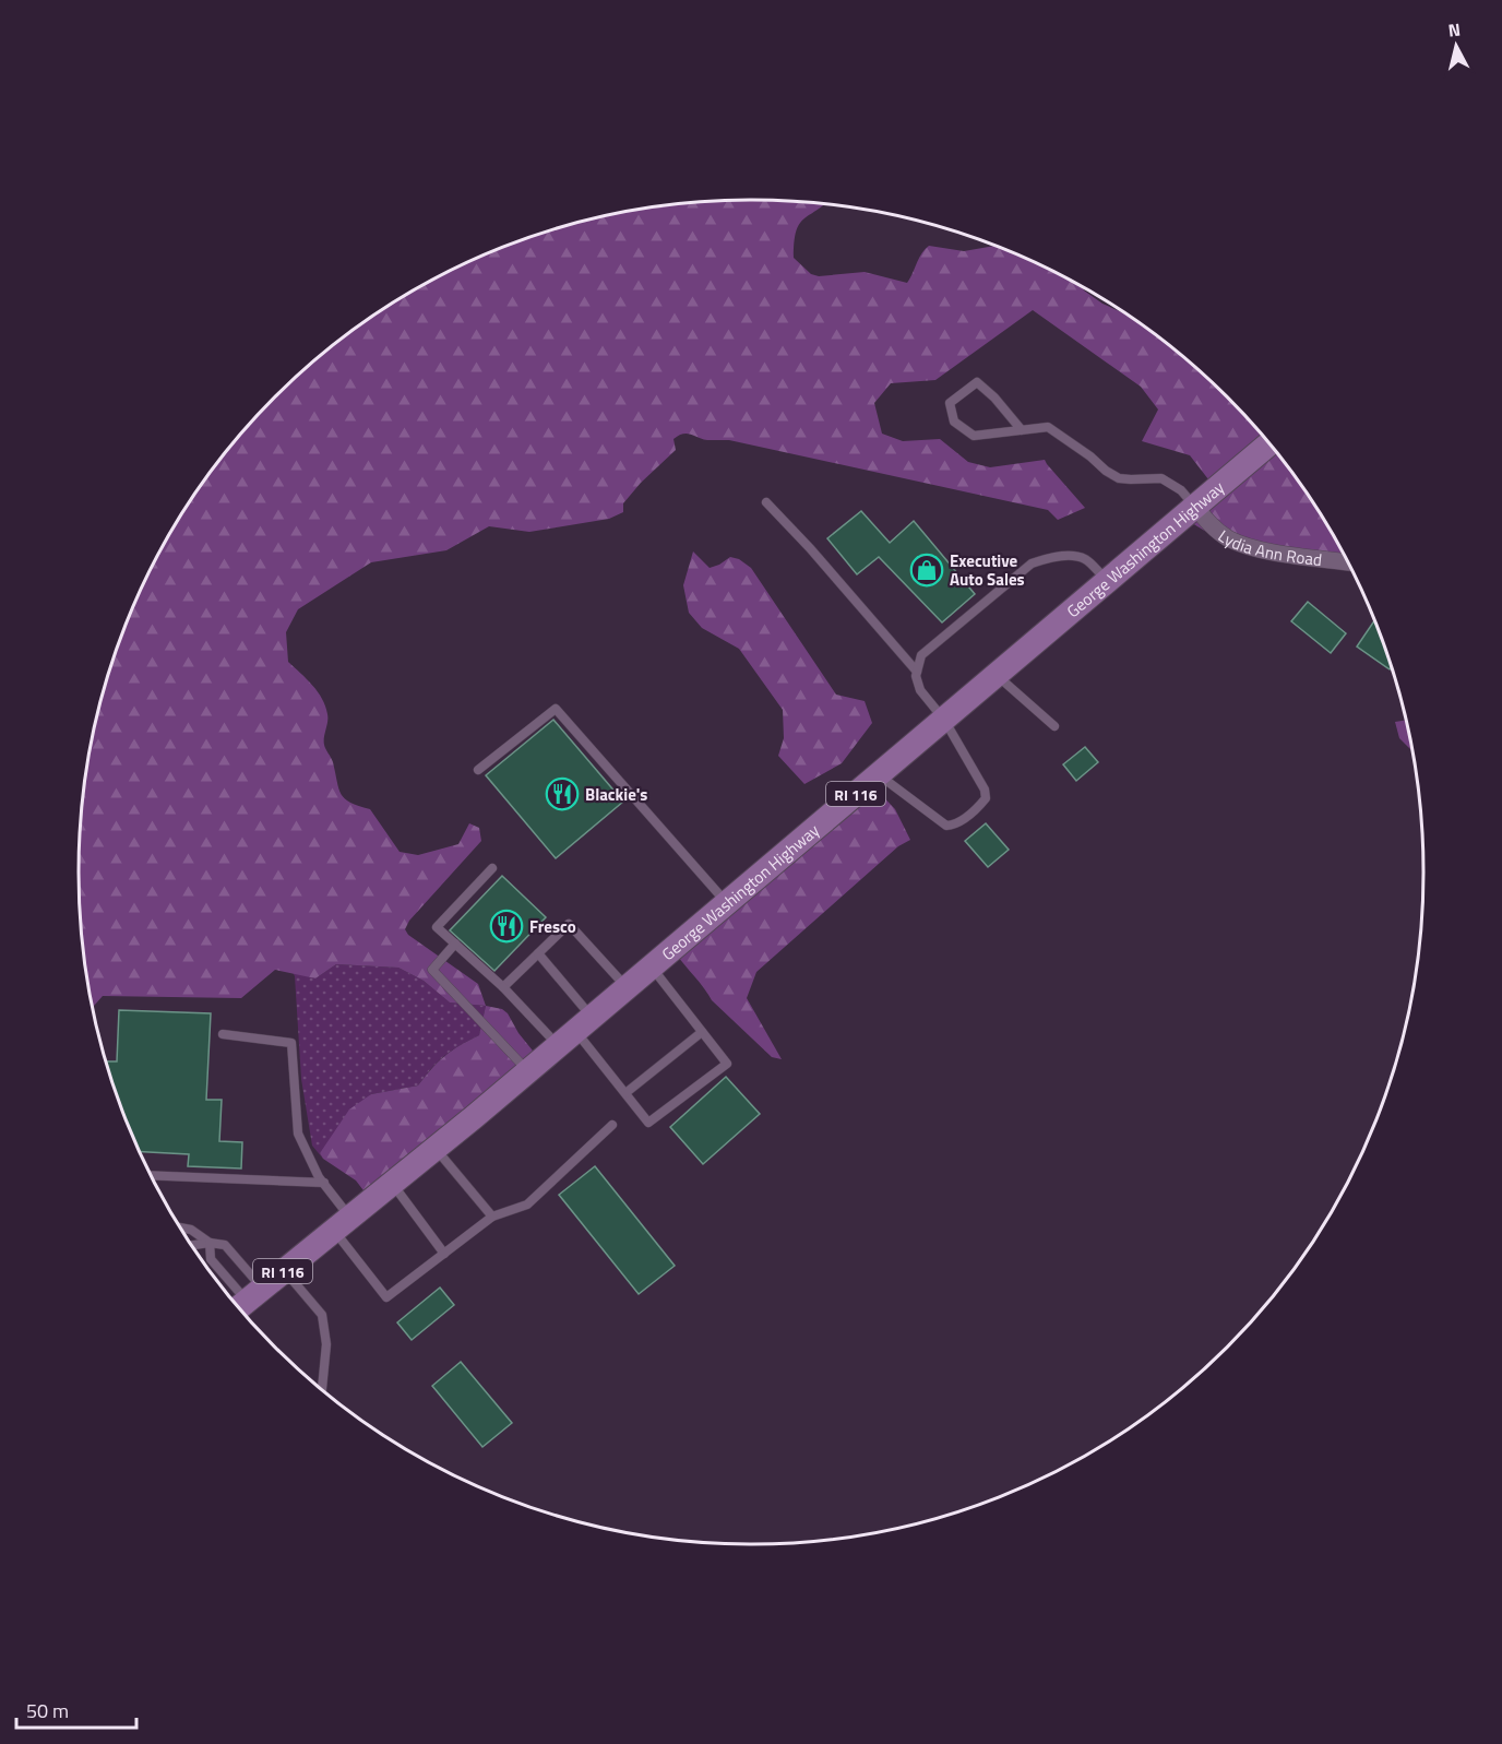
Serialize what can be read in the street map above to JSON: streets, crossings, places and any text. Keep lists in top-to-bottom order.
{
  "streets": {
    "main road": ["George Washington Highway", "RI 116"],
    "street": ["Lydia Ann Road"]
  },
  "crossings": [
    ["Lydia Ann Road", "George Washington Highway"]
  ],
  "places": {
    "shop": ["Executive Auto Sales"],
    "restaurant": ["Blackie's", "Fresco"]
  },
  "scale_bar": "50 m",
  "north": "top"
}
